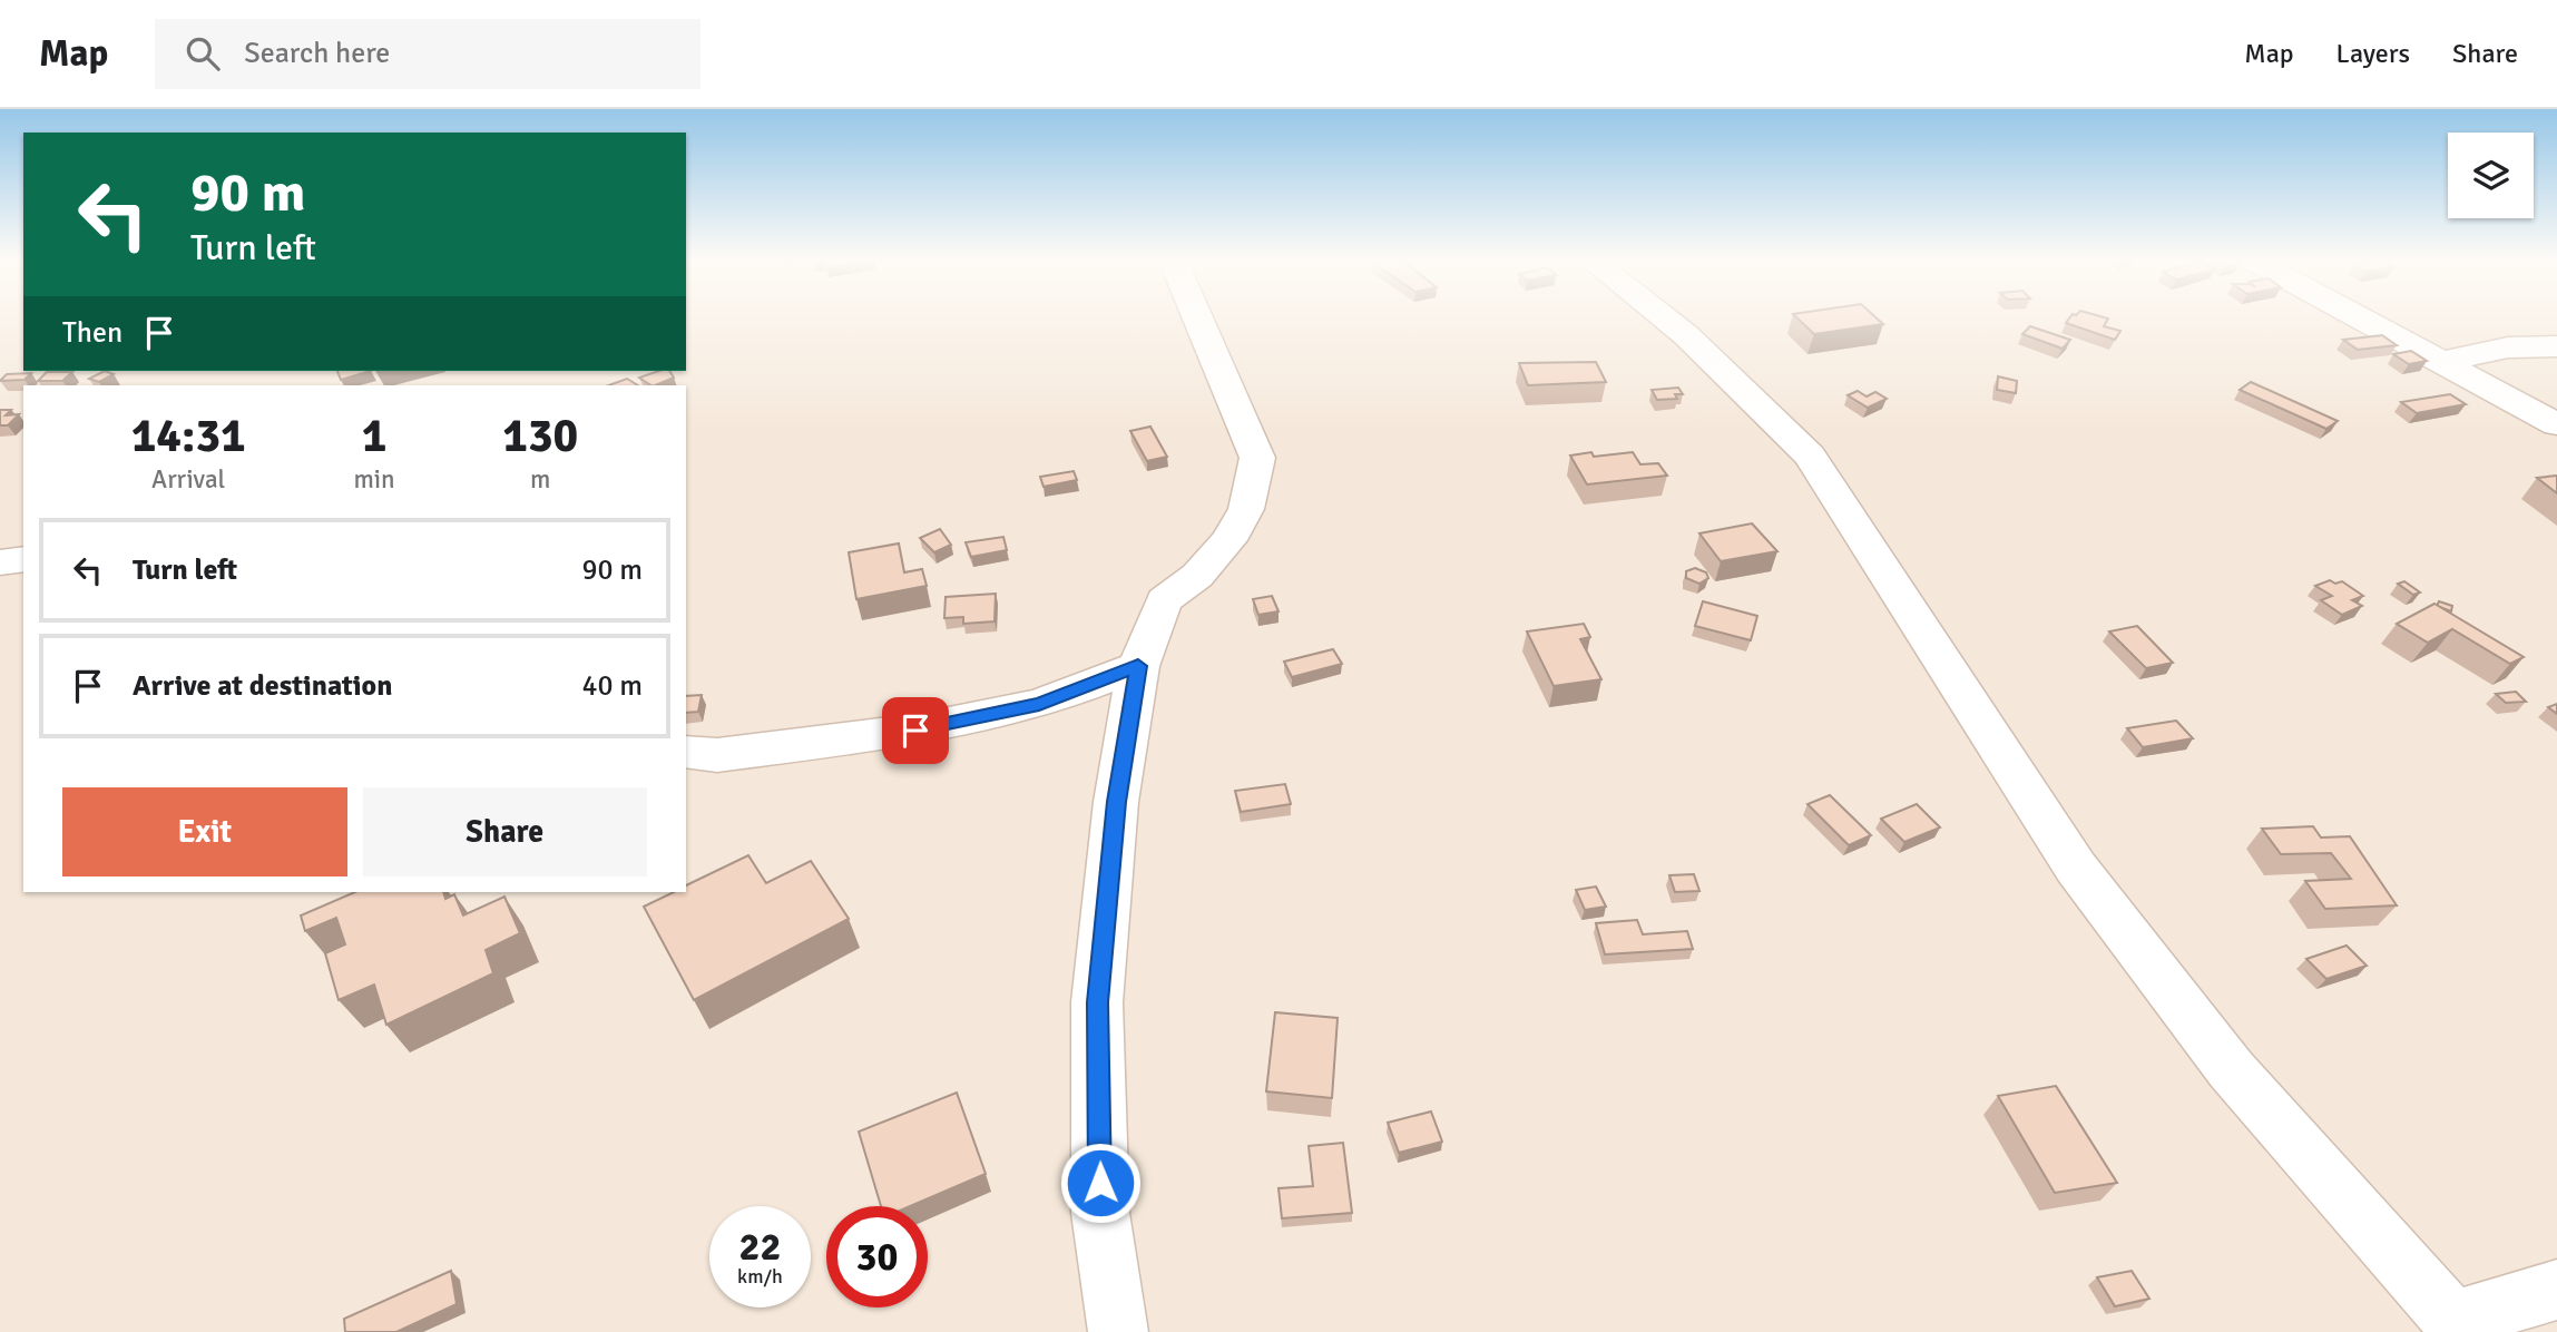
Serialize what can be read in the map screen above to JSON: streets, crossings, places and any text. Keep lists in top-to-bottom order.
{
  "page": {
    "header": "Map",
    "search": "Search here",
    "nav": ["Map", "Layers", "Share"],
    "turn": ["90 m", "Turn left"],
    "then": "Then",
    "eta": [
      "14:31",
      "Arrival",
      "1",
      "min",
      "130",
      "m"
    ],
    "list": [
      {
        "name": "Turn left",
        "value": "90 m"
      },
      {
        "name": "Arrive at destination",
        "value": "40 m"
      }
    ],
    "buttons": ["Exit", "Share"],
    "speed": "22 km/h",
    "limit": "30"
  }
}
